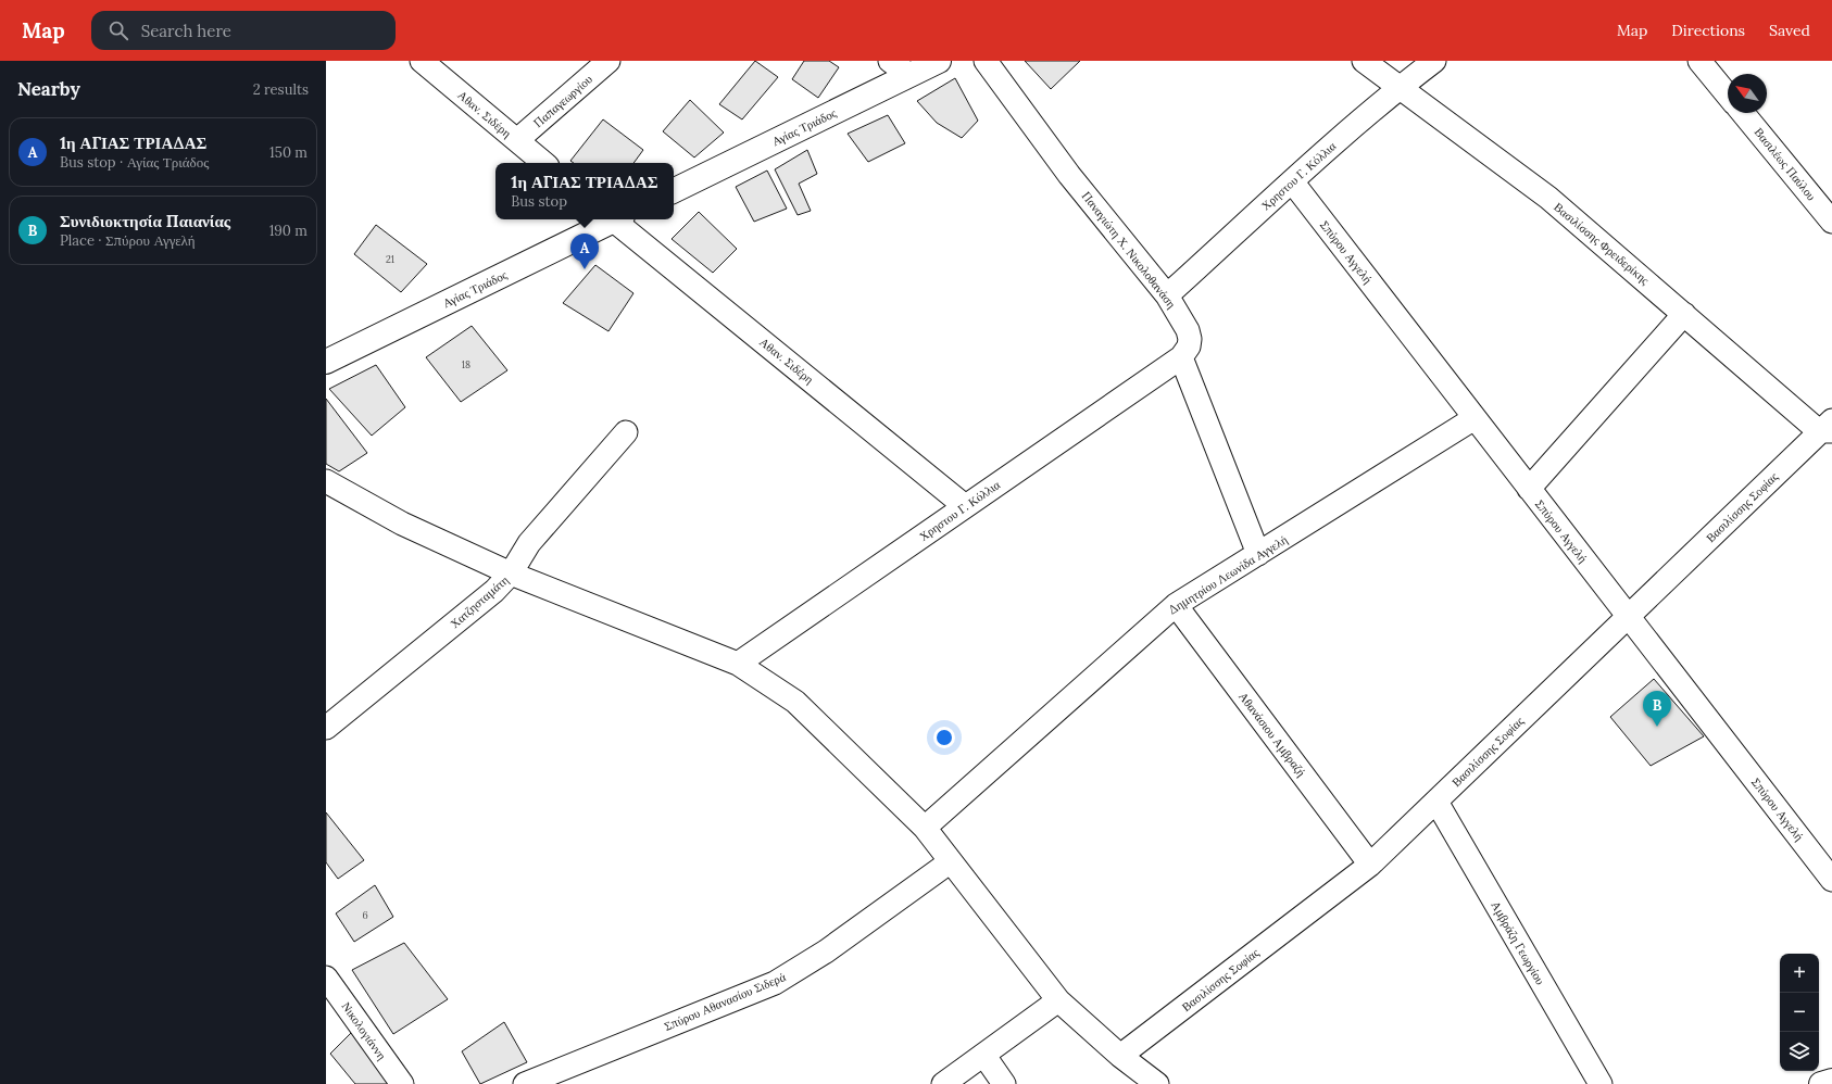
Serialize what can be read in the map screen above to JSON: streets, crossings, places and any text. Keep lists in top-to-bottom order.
{
  "streets": {
    "street": [
      "Παπαγεωργίου",
      "Αθαν. Σιδέρη",
      "Αγίας Τριάδος",
      "Βασιλέως Παύλου",
      "Χρηστου Γ. Κόλλια",
      "Βασιλίσσης Φρειδερίκης",
      "Παναγιώτη Χ. Νικολοθανάση",
      "Σπύρου Αγγελή",
      "Βασιλίσσης Σοφίας",
      "Δημητρίου Λεωνίδα Αγγελή",
      "Χατζησταμάτη",
      "Αθανάσιου Αμβραζή",
      "Αμβράζη Γεωργίου",
      "Σπύρου Αθανασίου Σιδερά",
      "Νικολογιάννη"
    ]
  },
  "crossings": [
    ["Παπαγεωργίου", "Αθαν. Σιδέρη"],
    ["Αθαν. Σιδέρη", "Χρηστου Γ. Κόλλια"],
    ["Χρηστου Γ. Κόλλια", "Βασιλίσσης Φρειδερίκης"],
    ["Χρηστου Γ. Κόλλια", "Παναγιώτη Χ. Νικολοθανάση"],
    ["Χρηστου Γ. Κόλλια", "Σπύρου Αγγελή"],
    ["Βασιλίσσης Φρειδερίκης", "Βασιλίσσης Σοφίας"],
    ["Σπύρου Αγγελή", "Βασιλίσσης Σοφίας"],
    ["Σπύρου Αγγελή", "Δημητρίου Λεωνίδα Αγγελή"],
    ["Βασιλίσσης Σοφίας", "Αθανάσιου Αμβραζή"],
    ["Βασιλίσσης Σοφίας", "Αμβράζη Γεωργίου"],
    ["Δημητρίου Λεωνίδα Αγγελή", "Αθανάσιου Αμβραζή"]
  ],
  "house_numbers": ["21", "18", "6"],
  "north": "top left",
  "page": {
    "header": "Map",
    "search": "Search here",
    "nav": ["Map", "Directions", "Saved"],
    "heading": ["Nearby", "2 results"],
    "list": [
      {
        "mark": "A",
        "name": "1η ΑΓΙΑΣ ΤΡΙΑΔΑΣ",
        "note": "Bus stop · Αγίας Τριάδος",
        "value": "150 m"
      },
      {
        "mark": "B",
        "name": "Συνιδιοκτησία Παιανίας",
        "note": "Place · Σπύρου Αγγελή",
        "value": "190 m"
      }
    ],
    "popup": ["1η ΑΓΙΑΣ ΤΡΙΑΔΑΣ", "Bus stop"],
    "pins": ["A", "B"],
    "map_buttons": ["+", "−"]
  }
}
